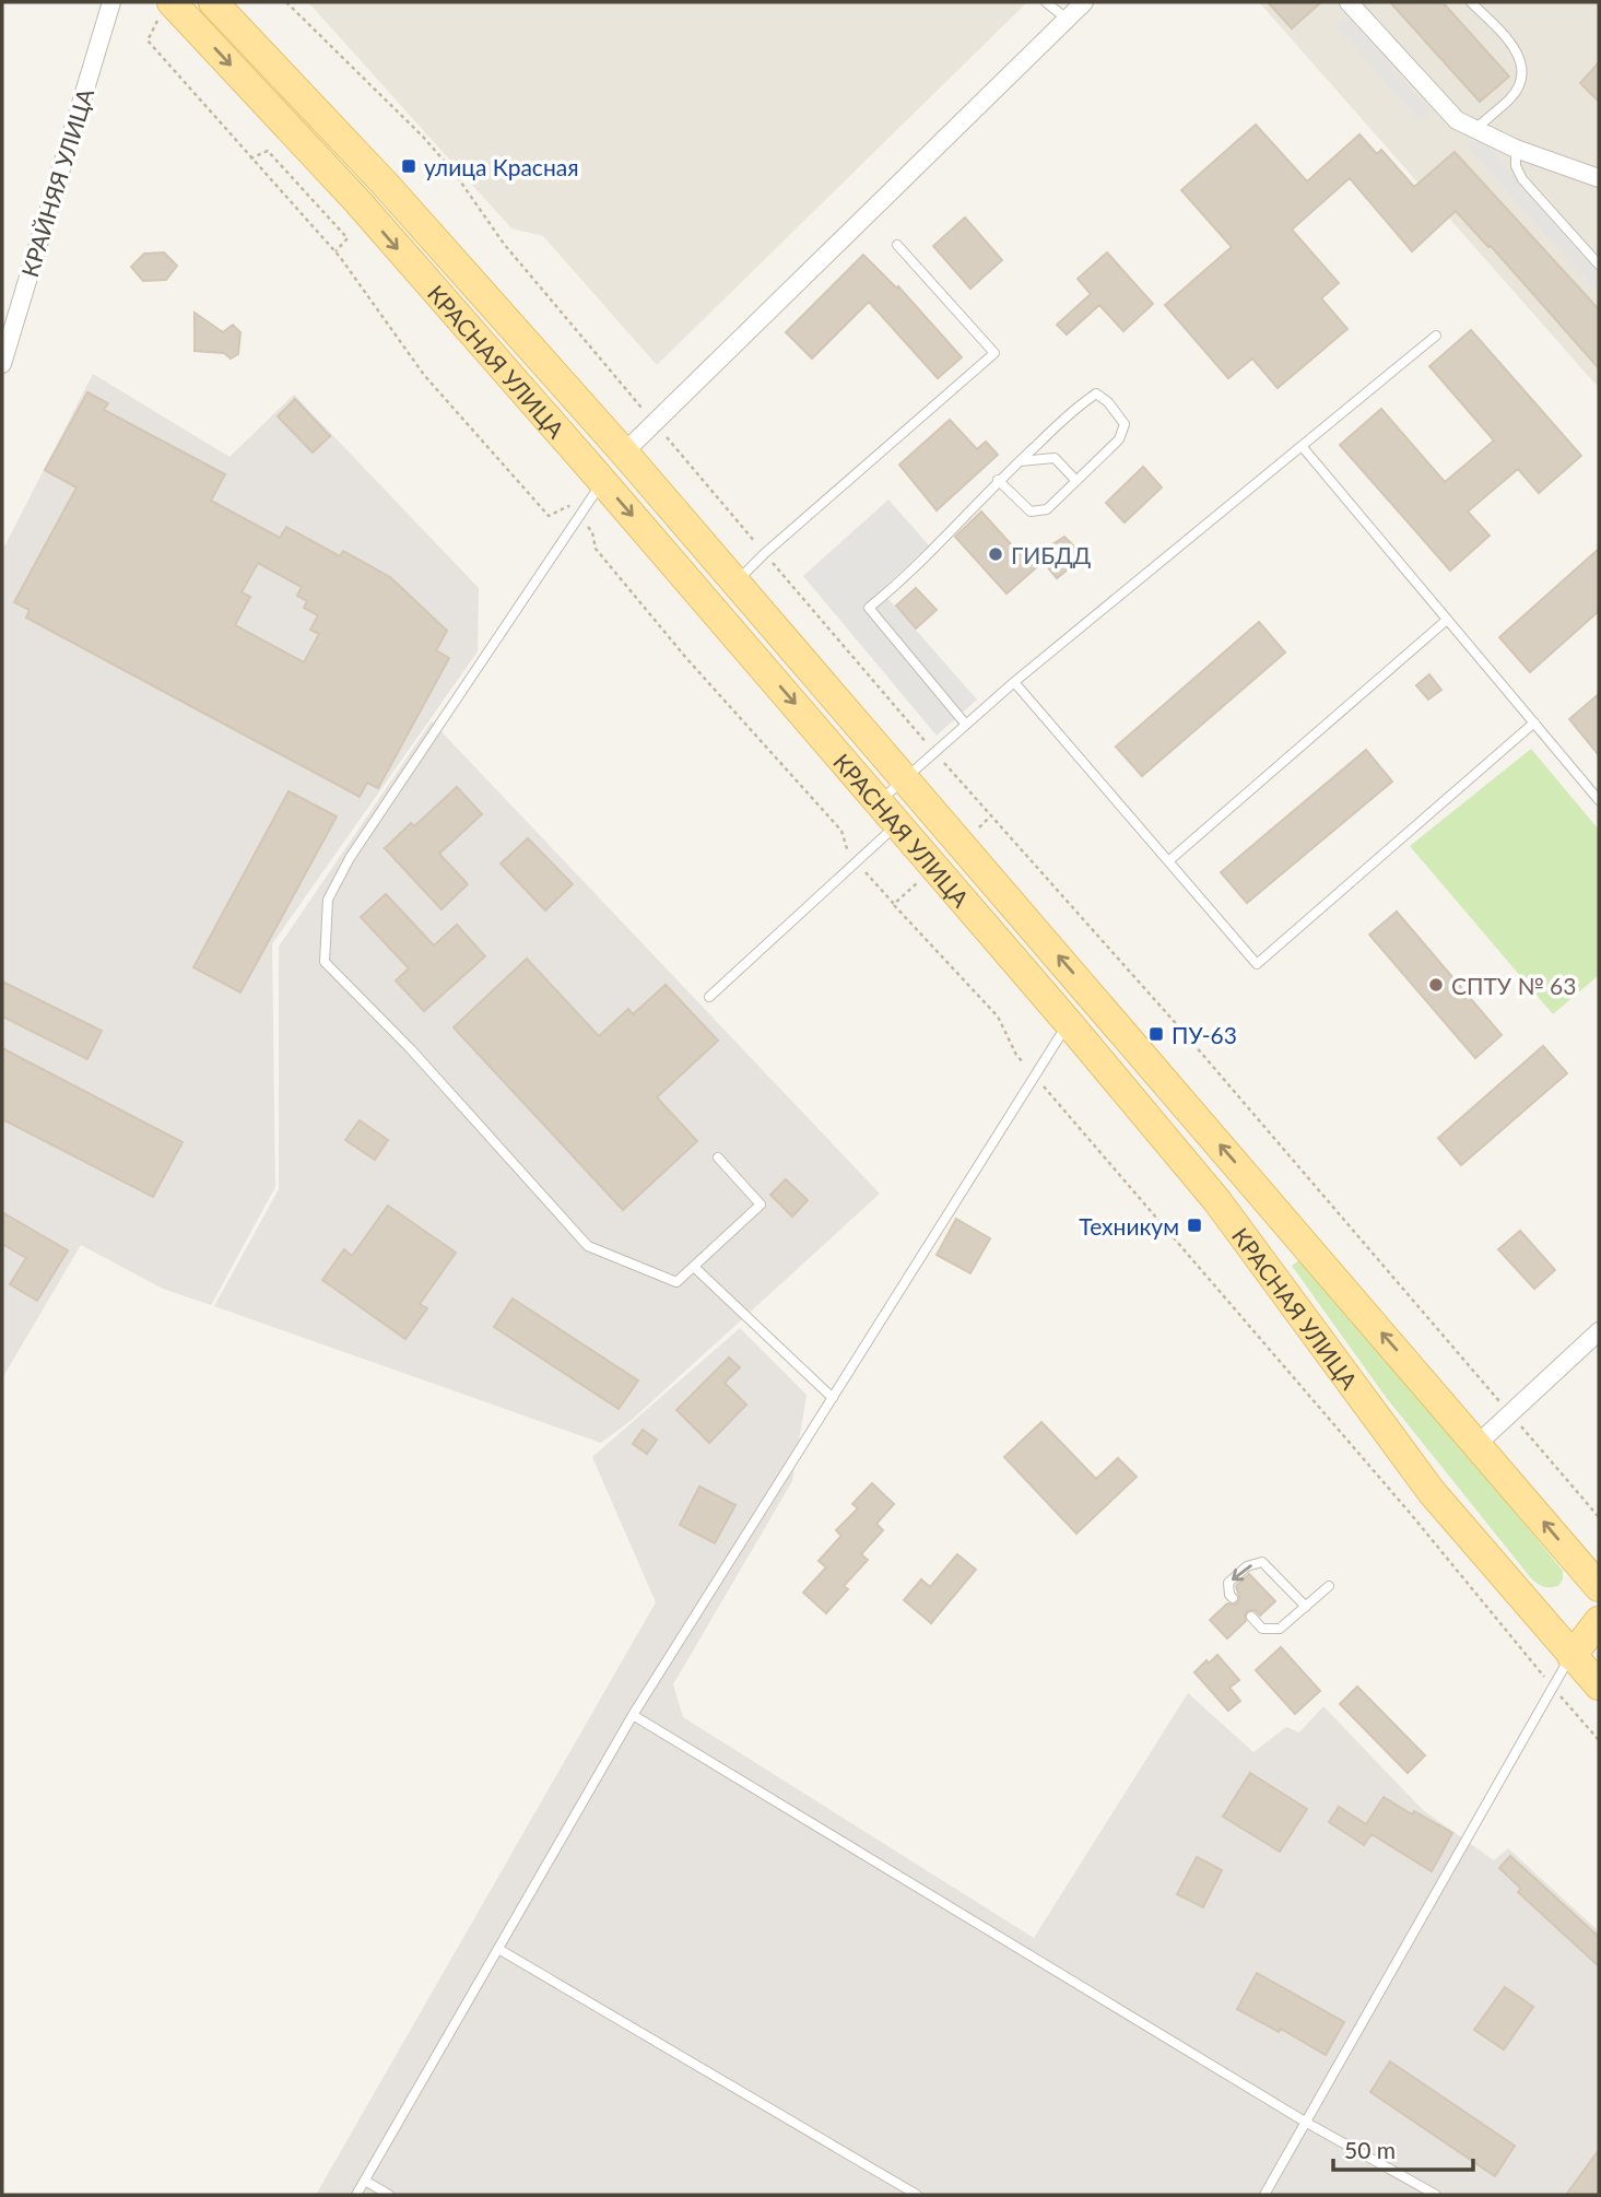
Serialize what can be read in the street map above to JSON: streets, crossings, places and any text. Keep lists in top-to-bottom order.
{
  "streets": {
    "main road": ["КРАСНАЯ УЛИЦА"],
    "street": ["КРАЙНЯЯ УЛИЦА"]
  },
  "places": {
    "transit": ["улица Красная", "ПУ-63", "Техникум"],
    "other": ["ГИБДД", "СПТУ № 63"]
  },
  "scale_bar": "50 m"
}
